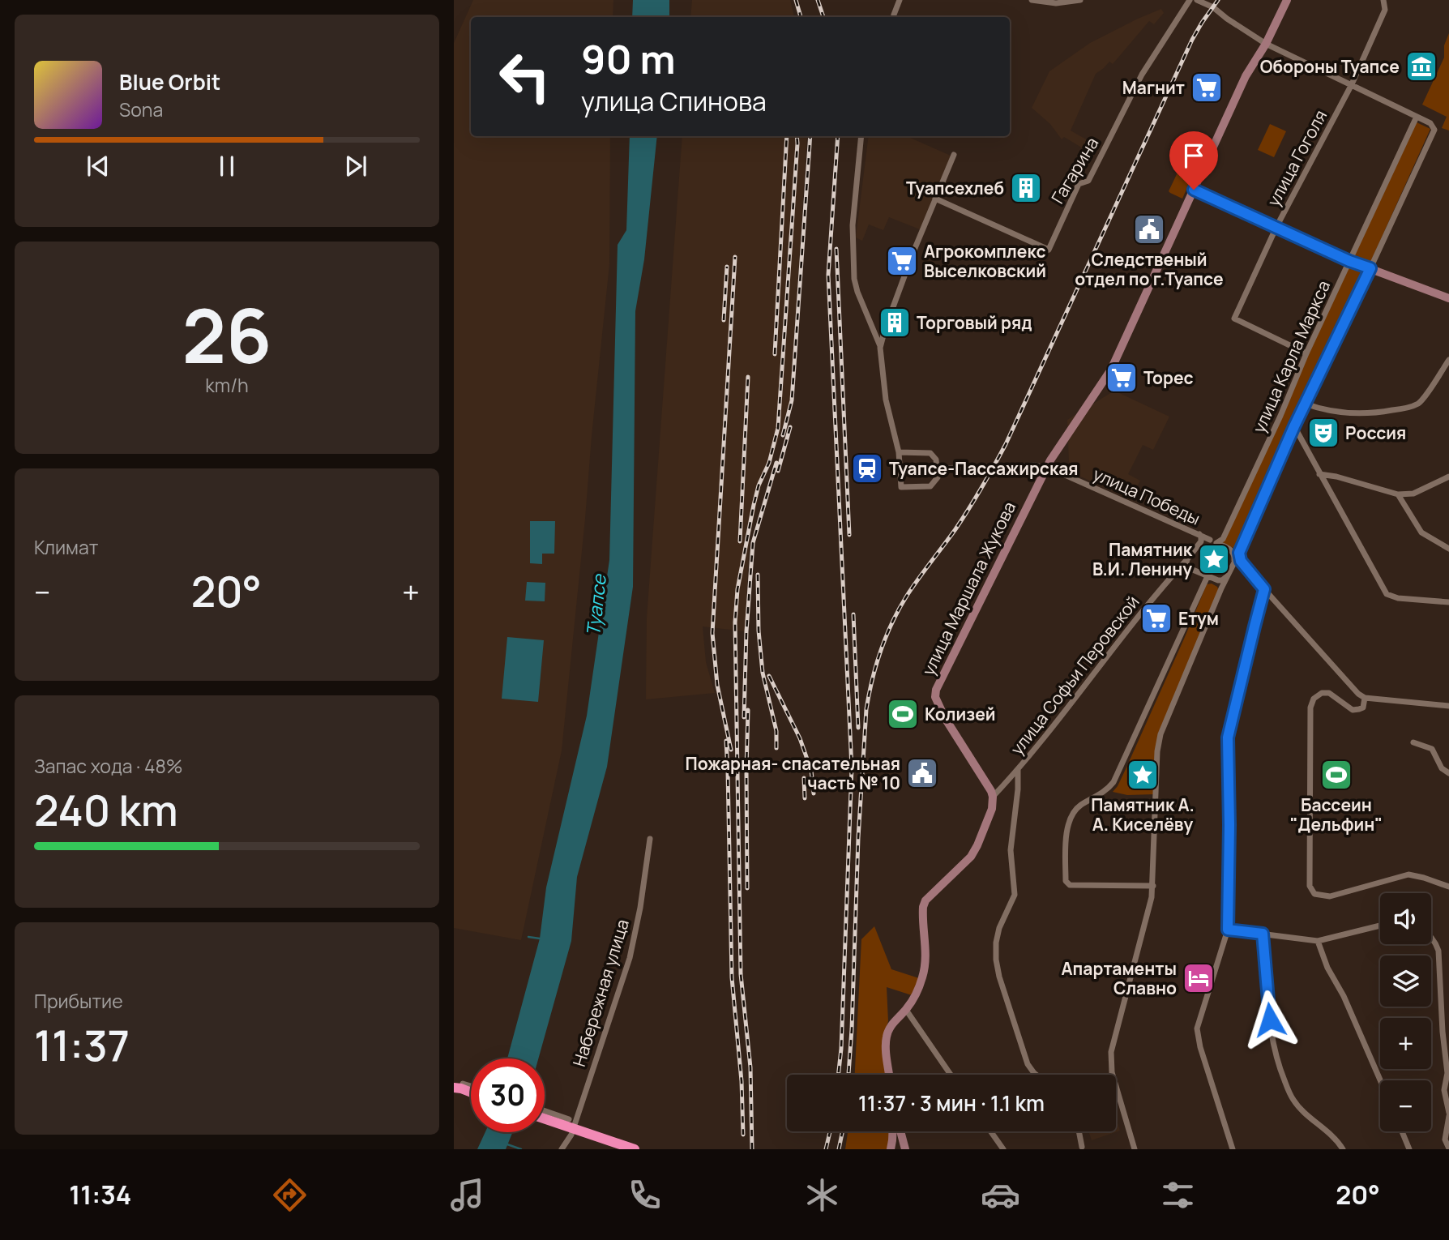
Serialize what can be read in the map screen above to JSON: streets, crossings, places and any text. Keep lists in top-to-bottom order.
{
  "streets": {
    "main road": ["улица Маршала Жукова"],
    "street": [
      "улица Гоголя",
      "Гагарина",
      "улица Карла Маркса",
      "улица Победы",
      "улица Софьи Перовской",
      "Набережная улица"
    ]
  },
  "crossings": [
    ["улица Гоголя", "улица Карла Маркса"],
    ["улица Карла Маркса", "улица Победы"],
    ["улица Карла Маркса", "улица Софьи Перовской"],
    ["улица Победы", "улица Маршала Жукова"],
    ["улица Победы", "улица Софьи Перовской"],
    ["улица Маршала Жукова", "улица Софьи Перовской"]
  ],
  "water": ["Туапсе"],
  "places": {
    "museum": ["Обороны Туапсе"],
    "supermarket": [
      "Магнит",
      "Агрокомплекс Выселковский",
      "Торес",
      "Етум"
    ],
    "building": ["Туапсехлеб", "Торговый ряд"],
    "public building": ["Следственый отдел по г.Туапсе", "Пожарная- спасательная часть № 10"],
    "theatre": ["Россия"],
    "station": ["Туапсе-Пассажирская"],
    "place": ["Памятник В.И. Ленину", "Памятник А. А. Киселёву"],
    "sports": ["Колизей", "Бассеин \"Дельфин\""],
    "hotel": ["Апартаменты Славно"]
  },
  "page": {
    "turn": ["90 m", "улица Спинова"],
    "song": ["Blue Orbit", "Sona"],
    "tile": [
      ["26", "km/h"],
      "Климат",
      ["Запас хода · 48%", "240 km"],
      ["Прибытие", "11:37"]
    ],
    "heat": ["−", "20°", "+"],
    "map_buttons": ["+", "−"],
    "limit": "30",
    "trip": "11:37 · 3 мин · 1.1 km",
    "tabs": ["11:34", "20°"]
  }
}
